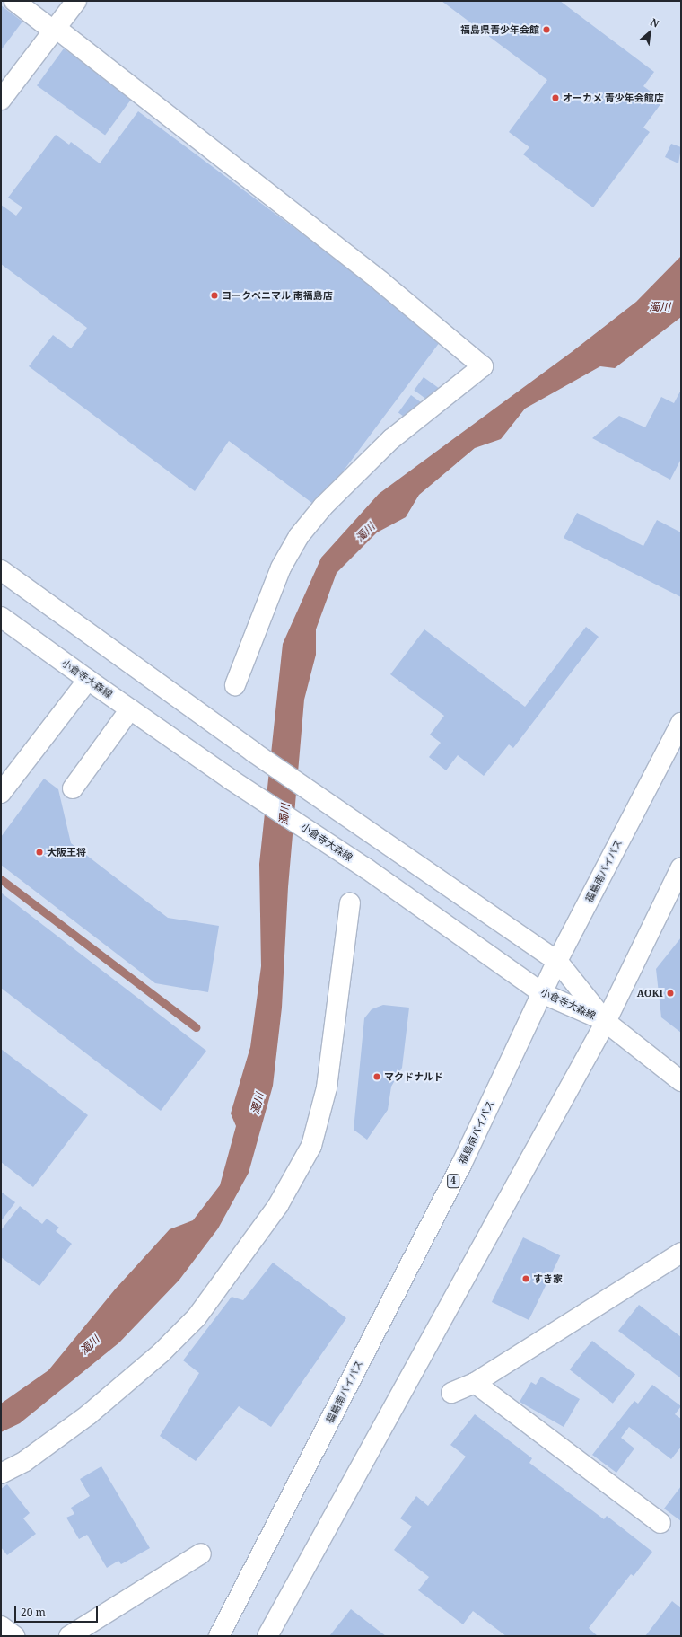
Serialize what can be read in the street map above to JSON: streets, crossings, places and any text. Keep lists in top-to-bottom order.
{
  "streets": {
    "main road": ["小倉寺大森線", "福島南バイパス", "4"]
  },
  "crossings": [
    ["小倉寺大森線", "福島南バイパス"]
  ],
  "water": ["濁川"],
  "places": [
    "福島県青少年会館",
    "オーカメ 青少年会館店",
    "ヨークベニマル 南福島店",
    "大阪王将",
    "AOKI",
    "マクドナルド",
    "すき家"
  ],
  "scale_bar": "20 m",
  "north": "top right"
}
